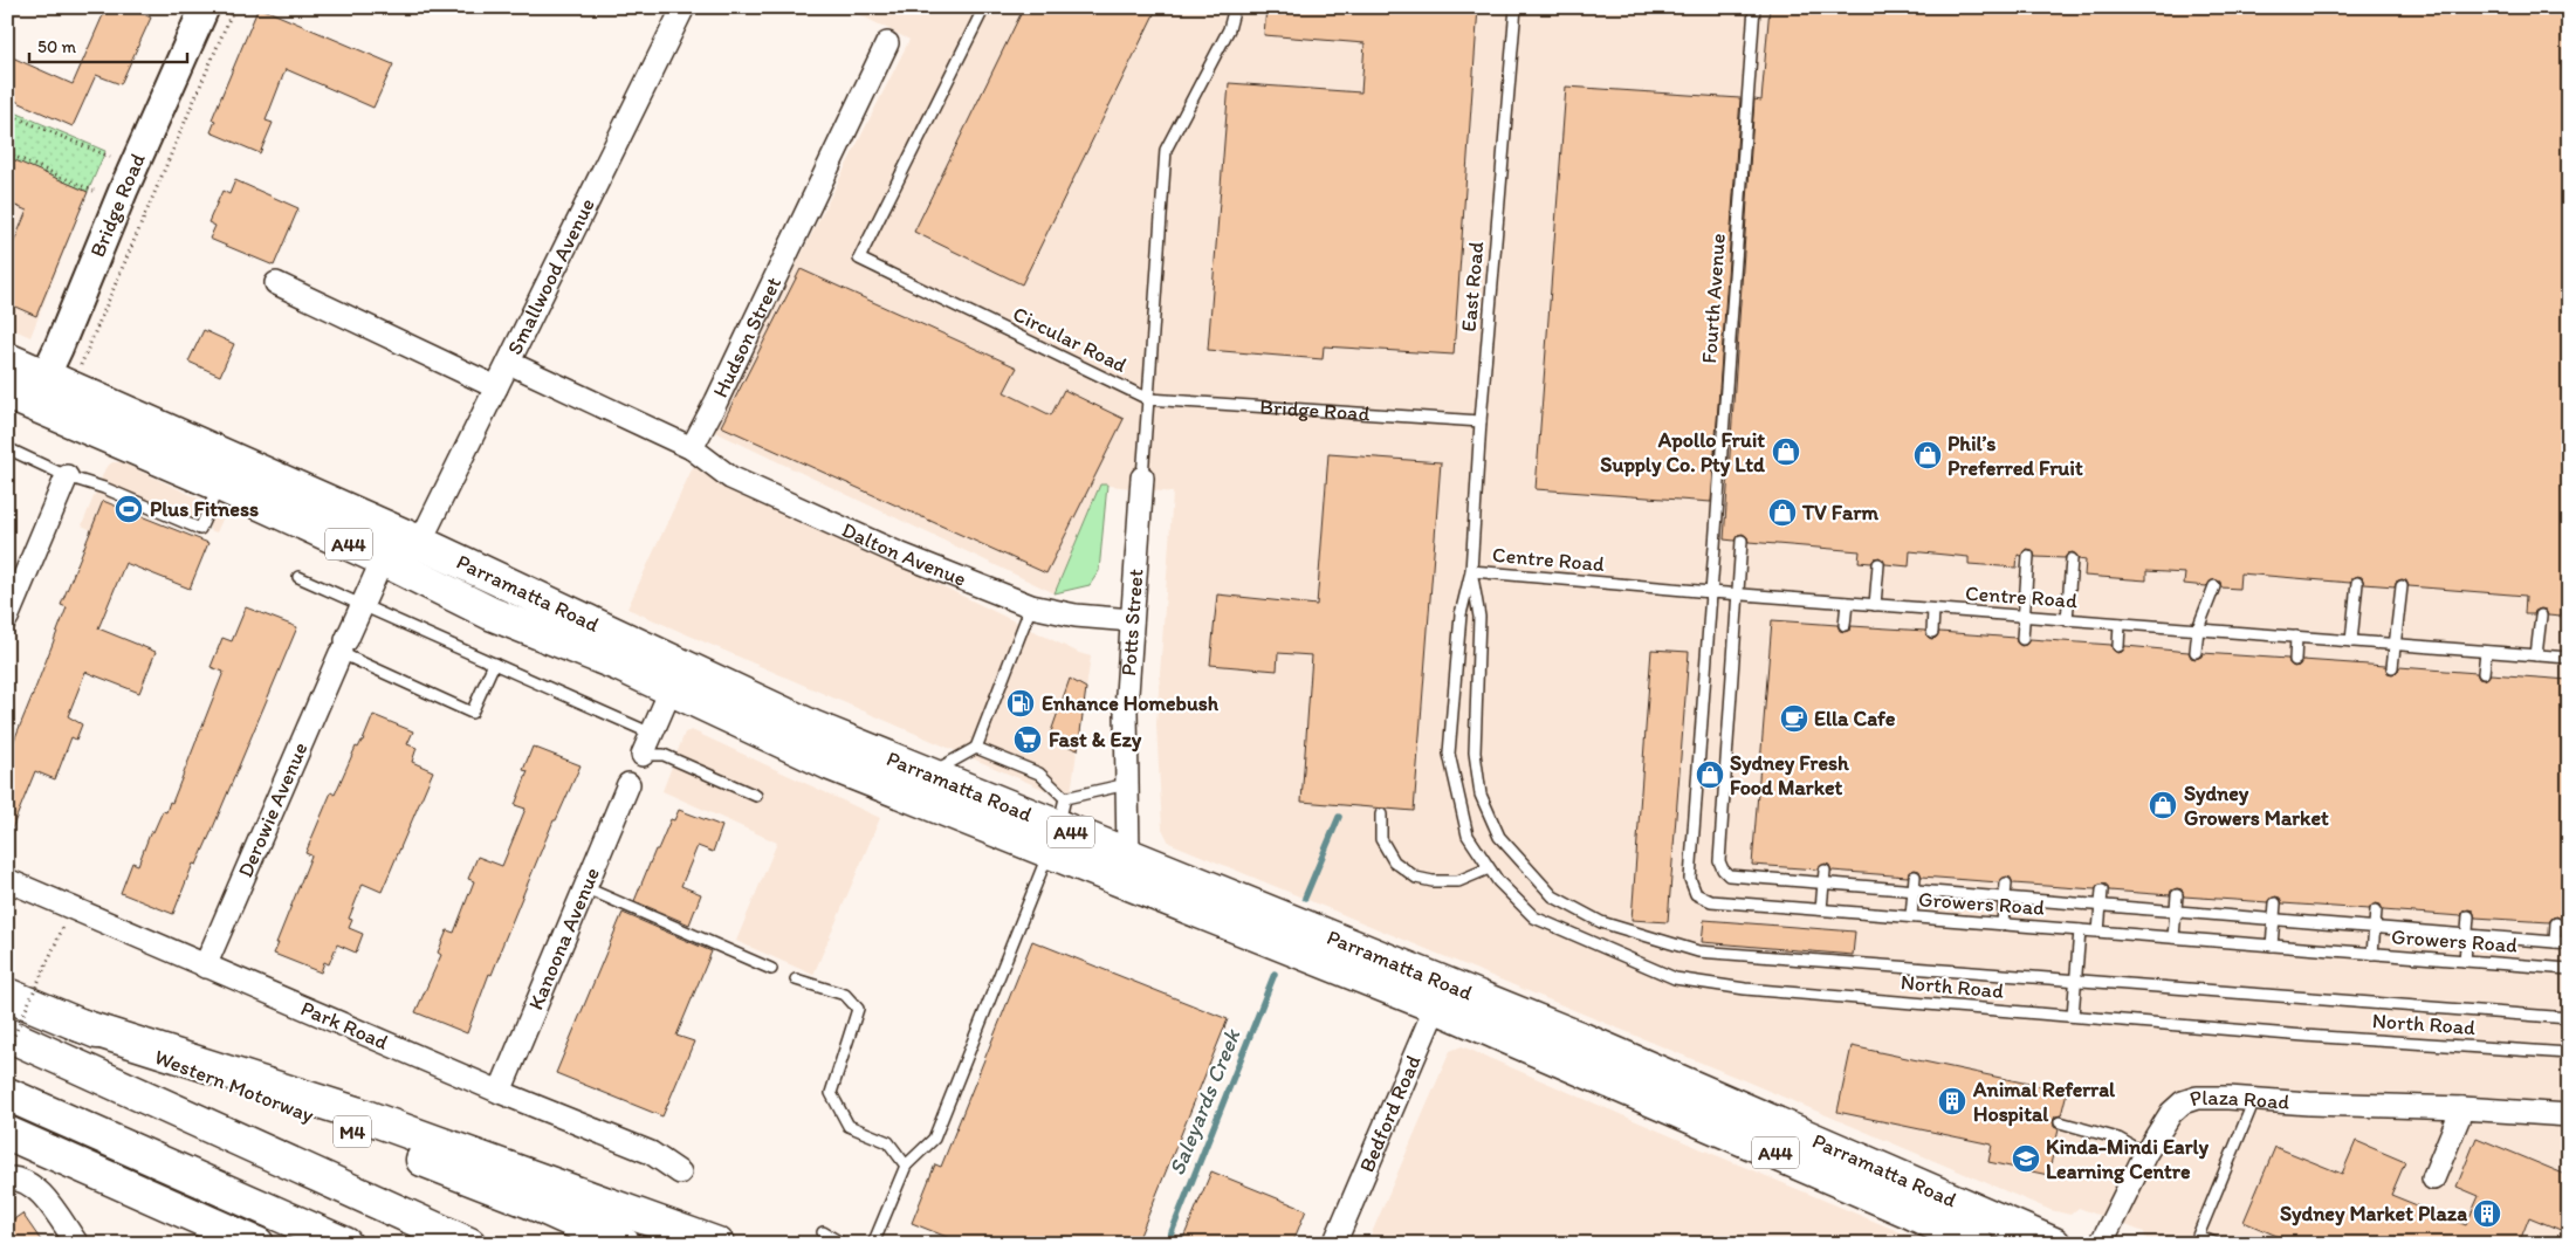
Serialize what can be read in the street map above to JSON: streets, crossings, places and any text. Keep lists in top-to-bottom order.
{
  "streets": {
    "highway": [
      "A44",
      "Parramatta Road",
      "Western Motorway",
      "M4"
    ],
    "street": [
      "Bridge Road",
      "Smallwood Avenue",
      "Hudson Street",
      "Dalton Avenue",
      "Potts Street",
      "Derowie Avenue",
      "Kanoona Avenue",
      "Park Road",
      "Plaza Road",
      "Bedford Road"
    ],
    "lane": [
      "East Road",
      "Fourth Avenue",
      "Circular Road",
      "Centre Road",
      "Growers Road",
      "North Road"
    ]
  },
  "crossings": [
    ["Bridge Road", "East Road"],
    ["Bridge Road", "Circular Road"],
    ["Bridge Road", "Parramatta Road"],
    ["Bridge Road", "Potts Street"],
    ["Smallwood Avenue", "Parramatta Road"],
    ["Smallwood Avenue", "Derowie Avenue"],
    ["East Road", "Centre Road"],
    ["East Road", "North Road"],
    ["Fourth Avenue", "Centre Road"],
    ["Fourth Avenue", "Growers Road"],
    ["Hudson Street", "Dalton Avenue"],
    ["Circular Road", "Potts Street"],
    ["Dalton Avenue", "Potts Street"],
    ["Centre Road", "Growers Road"],
    ["Centre Road", "North Road"],
    ["Parramatta Road", "Potts Street"],
    ["Parramatta Road", "Derowie Avenue"],
    ["Parramatta Road", "Bedford Road"],
    ["Derowie Avenue", "Park Road"],
    ["Kanoona Avenue", "Park Road"]
  ],
  "water": ["Saleyards Creek"],
  "places": {
    "shop": [
      "Apollo Fruit Supply Co. Pty Ltd",
      "Phil’s Preferred Fruit",
      "TV Farm",
      "Sydney Fresh Food Market",
      "Sydney Growers Market"
    ],
    "sports": ["Plus Fitness"],
    "fuel station": ["Enhance Homebush"],
    "cafe": ["Ella Cafe"],
    "supermarket": ["Fast & Ezy"],
    "building": ["Animal Referral Hospital", "Sydney Market Plaza"],
    "school or university": ["Kinda-Mindi Early Learning Centre"]
  },
  "scale_bar": "50 m"
}
